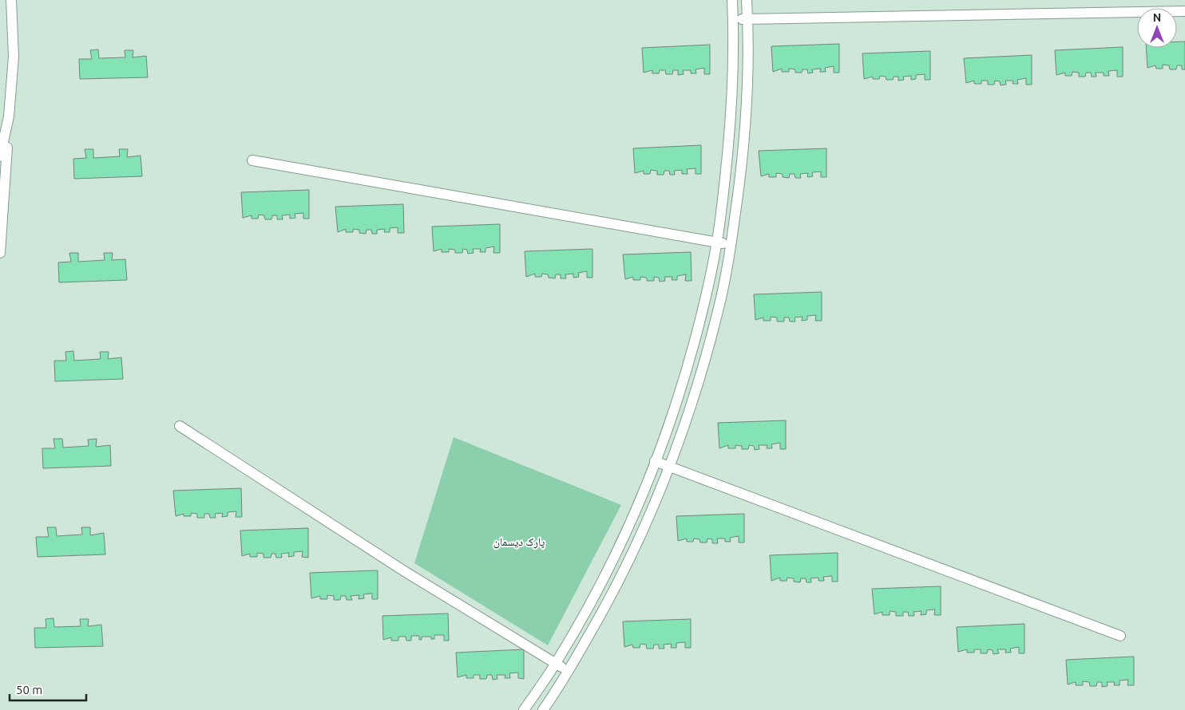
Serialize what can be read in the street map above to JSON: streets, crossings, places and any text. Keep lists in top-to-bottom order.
{
  "parks": ["پارک دیسمان"],
  "scale_bar": "50 m",
  "north": "top"
}
